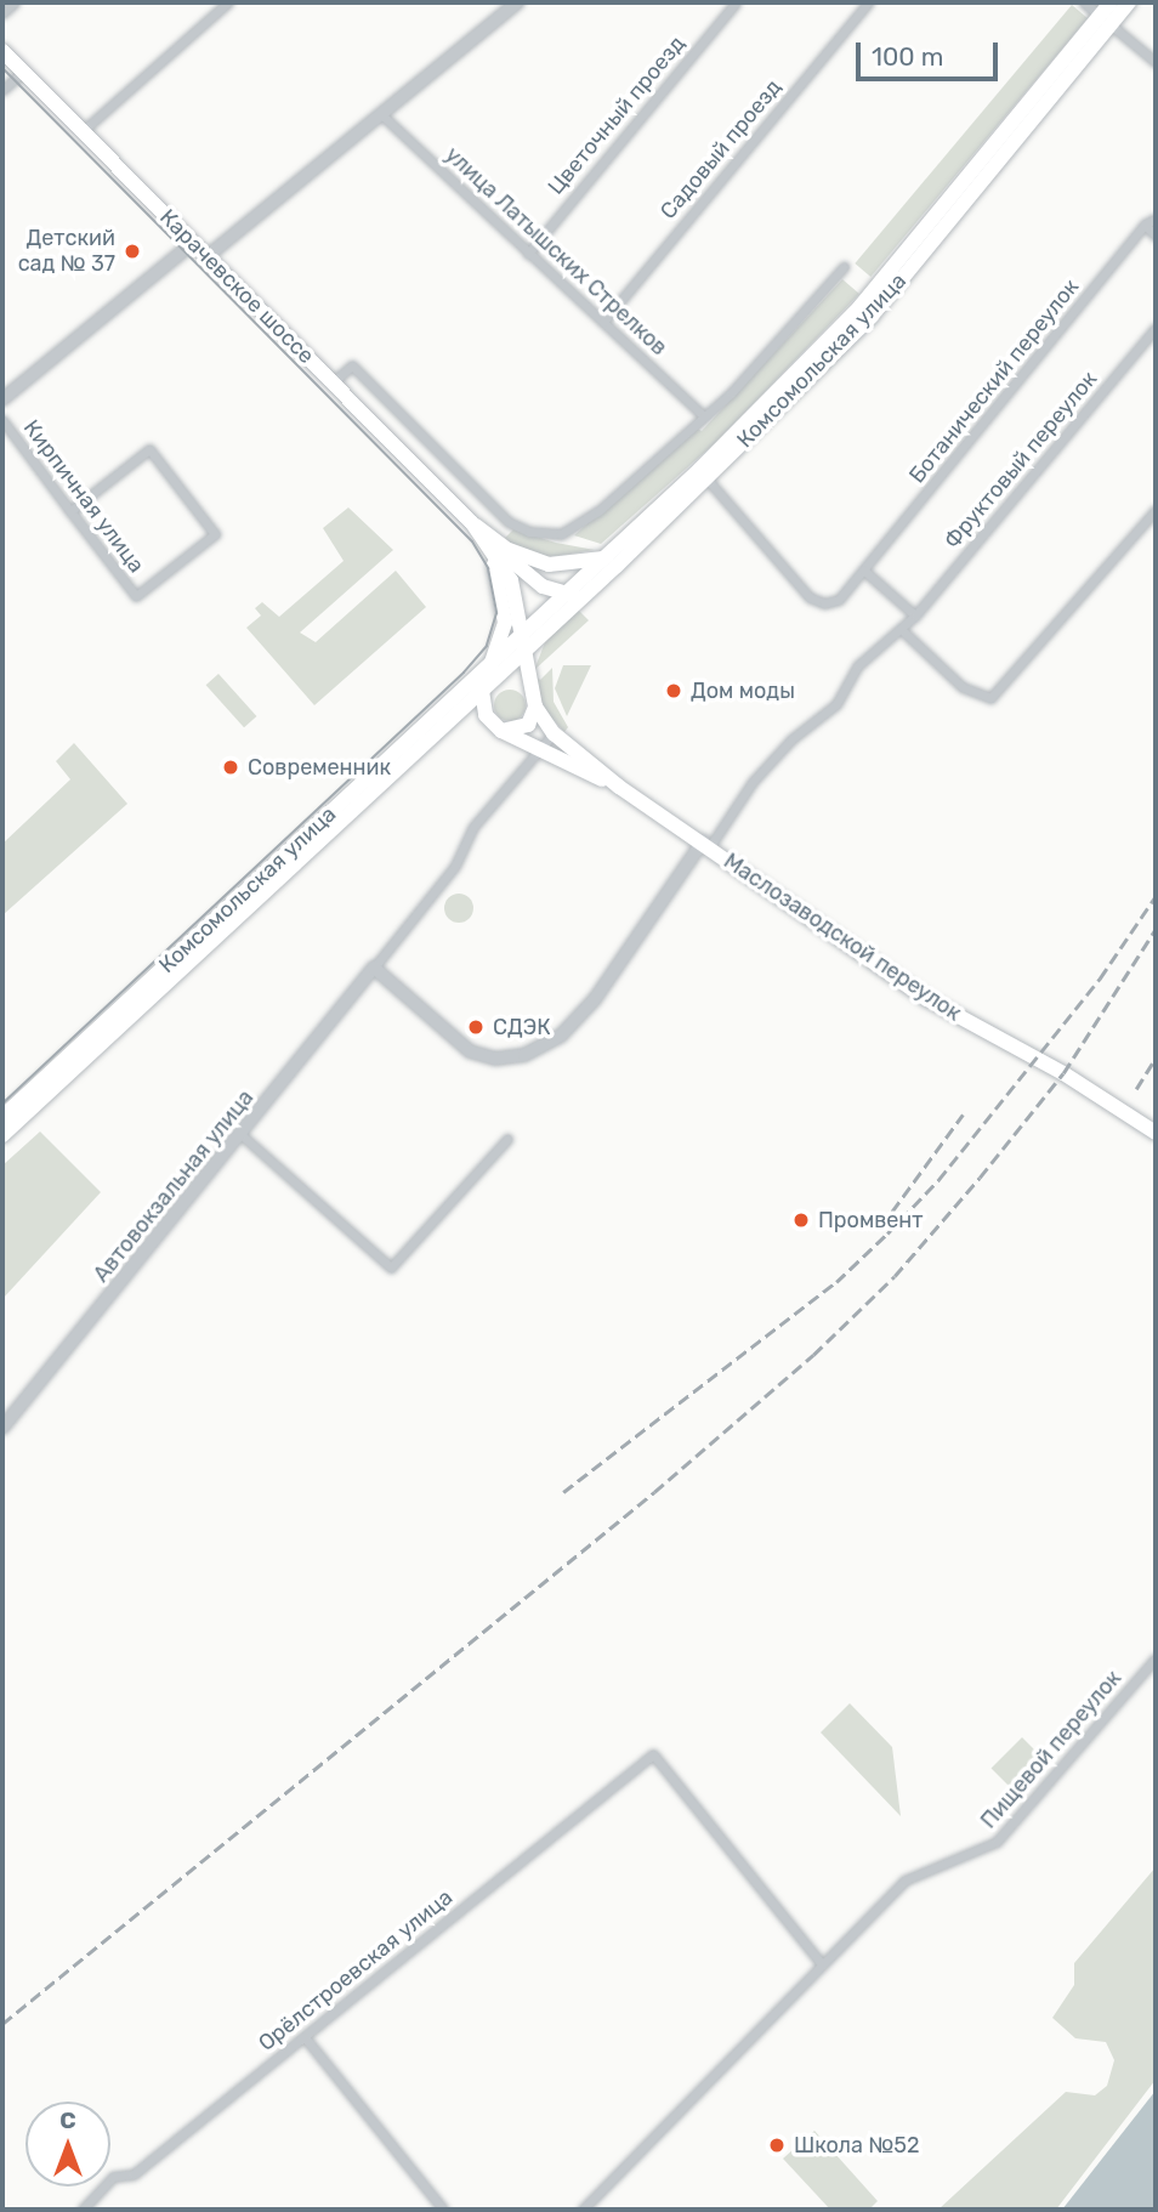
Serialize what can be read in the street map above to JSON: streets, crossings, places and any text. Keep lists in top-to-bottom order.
{
  "streets": {
    "main road": ["Карачевское шоссе", "Комсомольская улица", "Маслозаводской переулок"],
    "street": [
      "Цветочный проезд",
      "Садовый проезд",
      "улица Латышских Стрелков",
      "Ботанический переулок",
      "Фруктовый переулок",
      "Кирпичная улица",
      "Автовокзальная улица",
      "Пищевой переулок",
      "Орёлстроевская улица"
    ]
  },
  "crossings": [
    ["Цветочный проезд", "улица Латышских Стрелков"],
    ["Садовый проезд", "улица Латышских Стрелков"],
    ["Комсомольская улица", "Ботанический переулок"],
    ["Фруктовый переулок", "Маслозаводской переулок"],
    ["Маслозаводской переулок", "Автовокзальная улица"],
    ["Пищевой переулок", "Орёлстроевская улица"]
  ],
  "places": [
    "Детский сад № 37",
    "Дом моды",
    "Современник",
    "СДЭК",
    "Промвент",
    "Школа №52"
  ],
  "scale_bar": "100 m",
  "north": "top"
}
